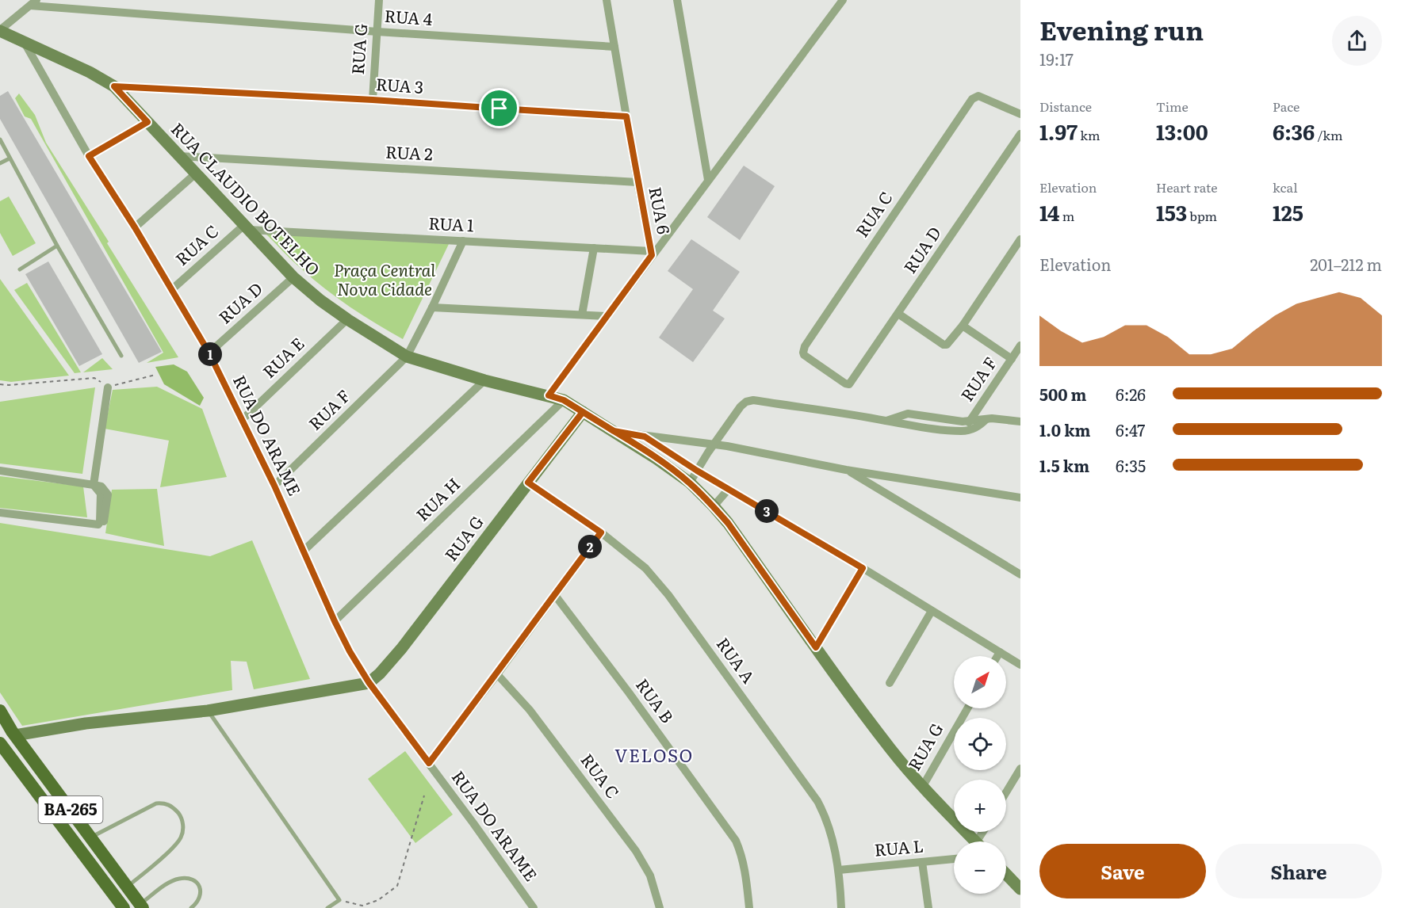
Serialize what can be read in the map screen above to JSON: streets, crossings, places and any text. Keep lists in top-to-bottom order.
{
  "streets": {
    "main road": ["BA-265"],
    "street": [
      "RUA 4",
      "RUA G",
      "RUA 3",
      "RUA 2",
      "RUA CLAUDIO BOTELHO",
      "RUA 6",
      "RUA C",
      "RUA 1",
      "RUA D",
      "RUA E",
      "RUA F",
      "RUA DO ARAME",
      "RUA H",
      "RUA A",
      "RUA B",
      "RUA L"
    ]
  },
  "crossings": [
    ["RUA 4", "RUA G"],
    ["RUA 4", "RUA 6"],
    ["RUA G", "RUA 3"],
    ["RUA G", "RUA CLAUDIO BOTELHO"],
    ["RUA G", "RUA DO ARAME"],
    ["RUA G", "RUA A"],
    ["RUA 3", "RUA CLAUDIO BOTELHO"],
    ["RUA 3", "RUA 6"],
    ["RUA 2", "RUA CLAUDIO BOTELHO"],
    ["RUA 2", "RUA 6"],
    ["RUA CLAUDIO BOTELHO", "RUA 6"],
    ["RUA CLAUDIO BOTELHO", "RUA C"],
    ["RUA CLAUDIO BOTELHO", "RUA 1"],
    ["RUA CLAUDIO BOTELHO", "RUA D"],
    ["RUA CLAUDIO BOTELHO", "RUA E"],
    ["RUA CLAUDIO BOTELHO", "RUA F"],
    ["RUA CLAUDIO BOTELHO", "RUA DO ARAME"],
    ["RUA CLAUDIO BOTELHO", "RUA H"],
    ["RUA 6", "RUA 1"],
    ["RUA C", "RUA 1"],
    ["RUA C", "RUA D"],
    ["RUA C", "RUA DO ARAME"],
    ["RUA 1", "RUA F"],
    ["RUA D", "RUA DO ARAME"],
    ["RUA E", "RUA DO ARAME"],
    ["RUA F", "RUA DO ARAME"],
    ["RUA DO ARAME", "RUA H"],
    ["RUA A", "RUA L"]
  ],
  "districts": ["VELOSO"],
  "parks": ["Praça Central Nova Cidade"],
  "north": "top right",
  "page": {
    "heading": ["Evening run", "19:17"],
    "stats": [
      ["Distance", "1.97 km"],
      ["Time", "13:00"],
      ["Pace", "6:36 /km"],
      ["Elevation", "14 m"],
      ["Heart rate", "153 bpm"],
      ["kcal", "125"]
    ],
    "chart": ["Elevation", "201–212 m"],
    "pins": ["1", "3", "2"],
    "list": [
      {
        "name": "500 m",
        "note": "6:26"
      },
      {
        "name": "1.0 km",
        "note": "6:47"
      },
      {
        "name": "1.5 km",
        "note": "6:35"
      }
    ],
    "map_buttons": ["+", "−"],
    "buttons": ["Save", "Share"]
  }
}
